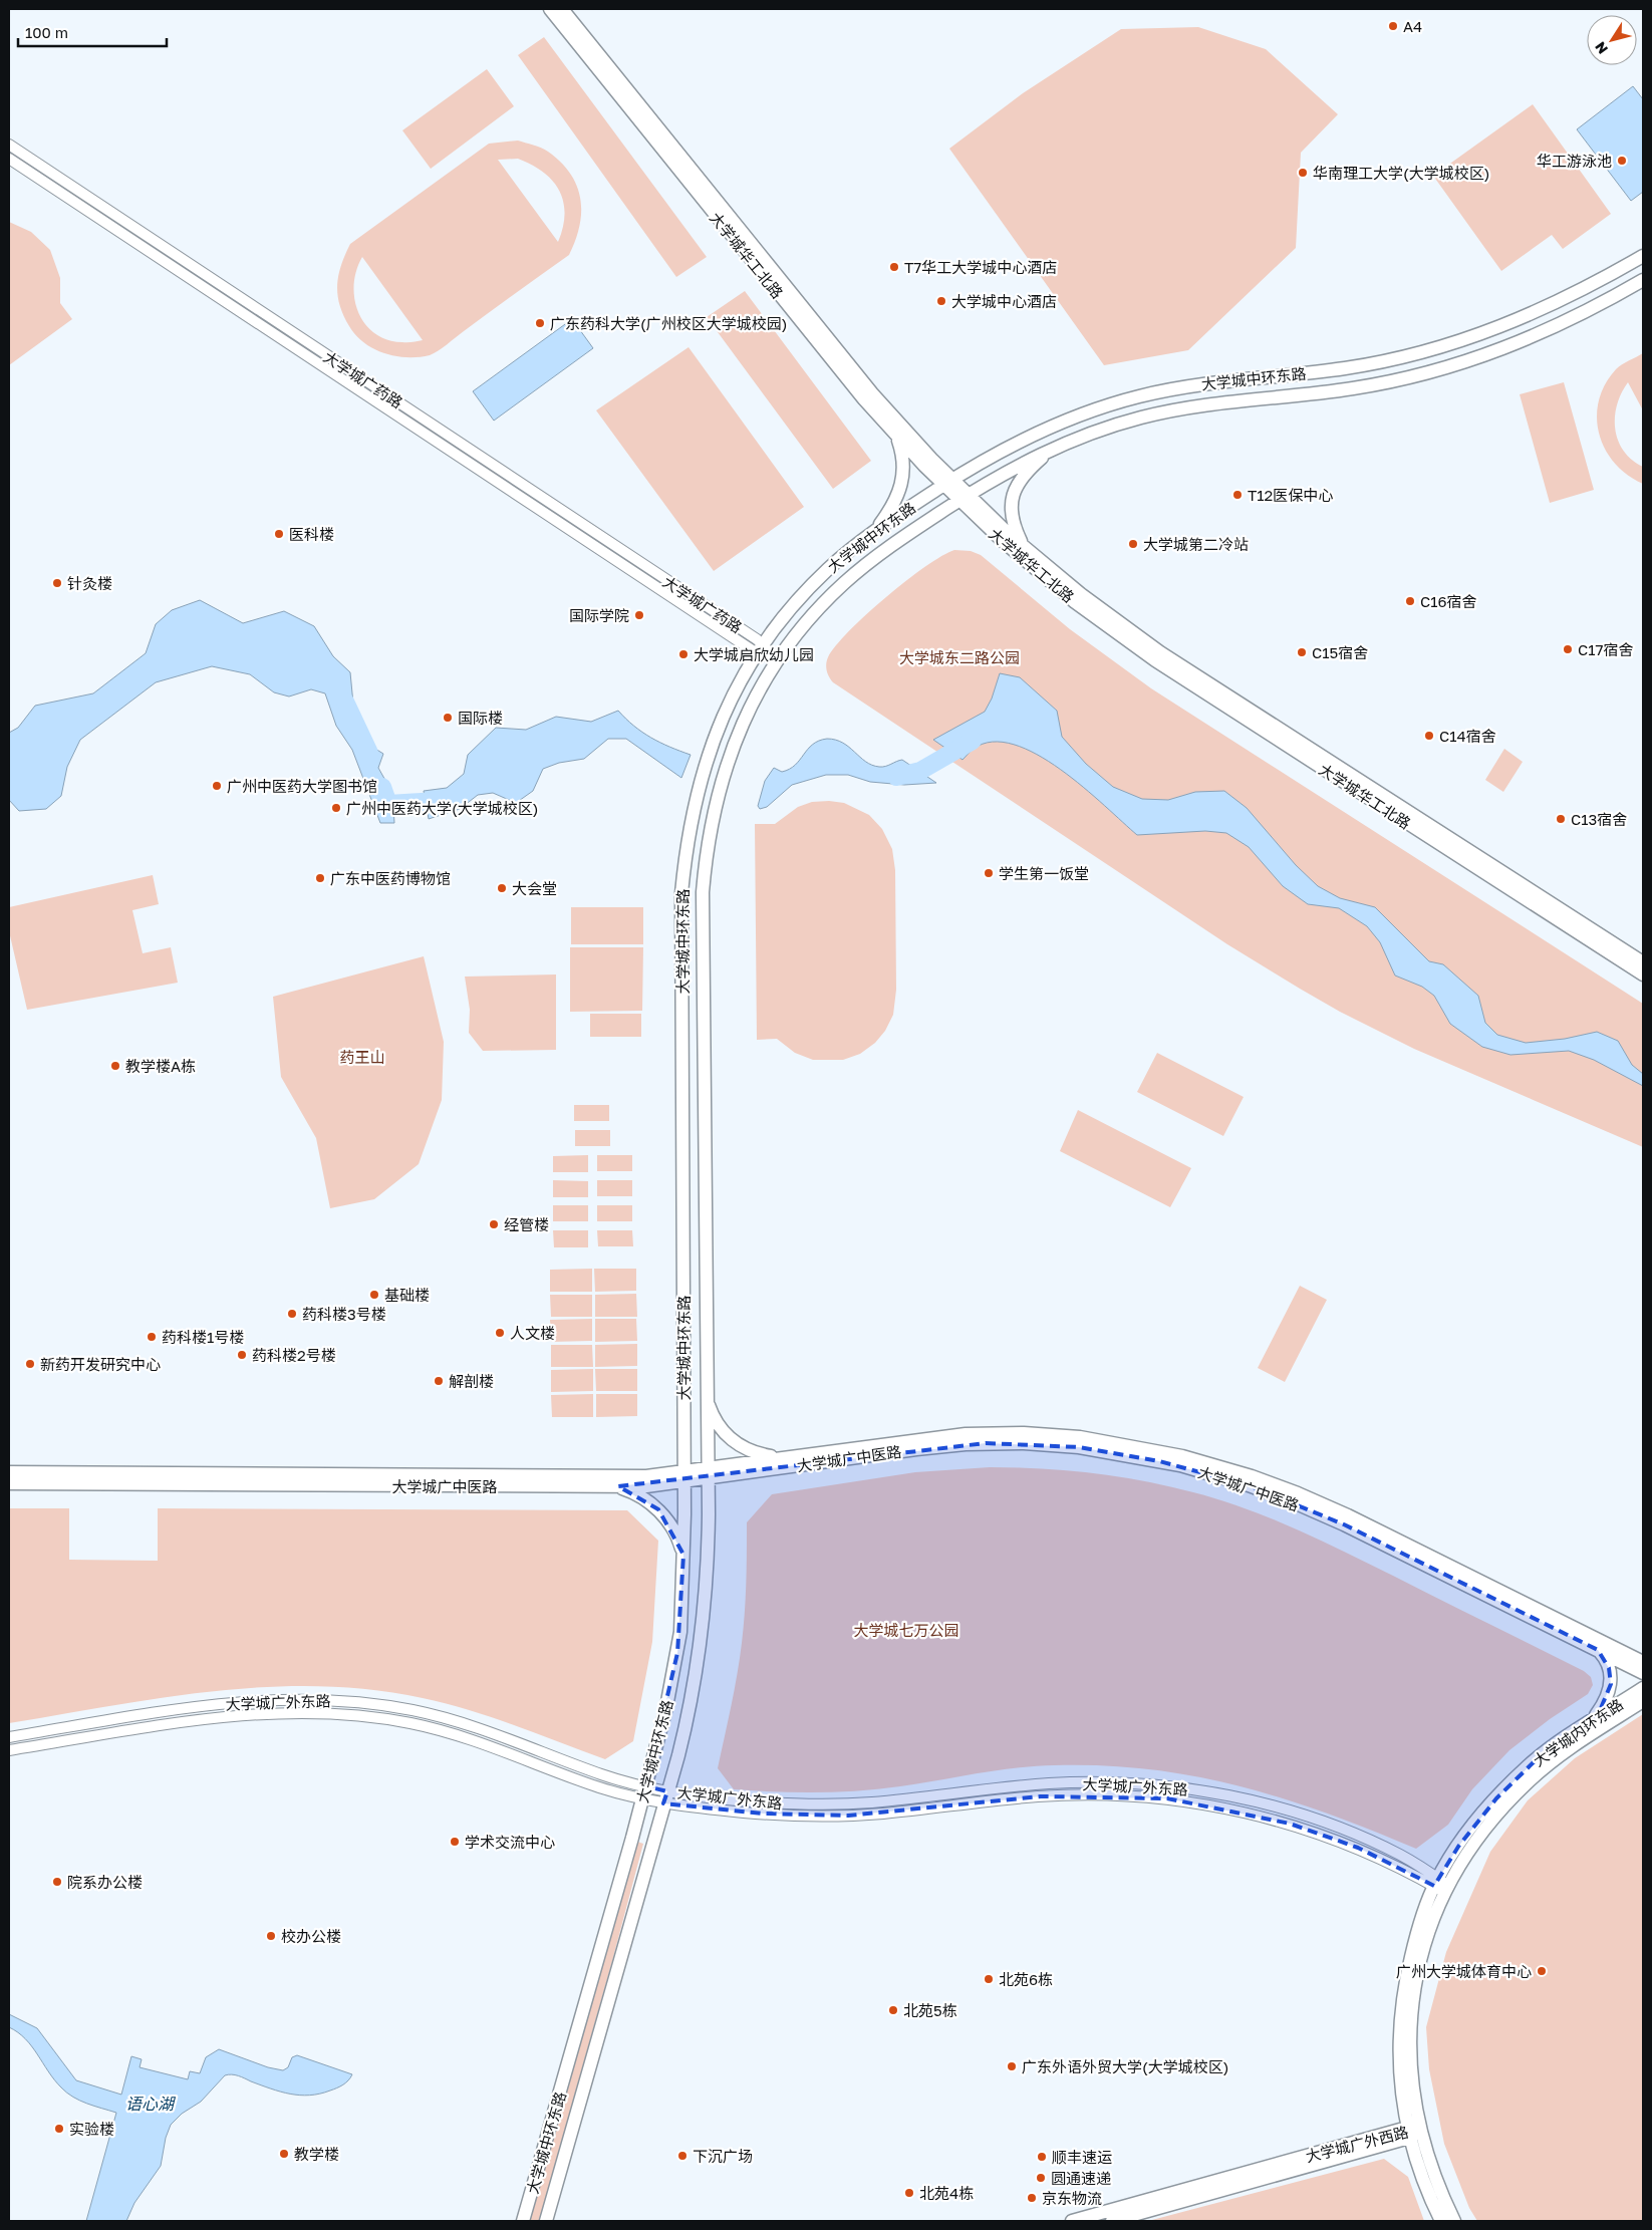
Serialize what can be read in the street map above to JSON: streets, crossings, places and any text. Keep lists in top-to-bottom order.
{
  "streets": {
    "main road": [
      "大学城华工北路",
      "大学城中环东路",
      "大学城广中医路",
      "大学城内环东路",
      "大学城广外西路"
    ],
    "street": ["大学城广药路", "大学城广外东路"]
  },
  "crossings": [
    ["大学城华工北路", "大学城中环东路"],
    ["大学城中环东路", "大学城广药路"],
    ["大学城中环东路", "大学城广中医路"],
    ["大学城中环东路", "大学城广外东路"],
    ["大学城广外东路", "大学城内环东路"],
    ["大学城内环东路", "大学城广外西路"]
  ],
  "water": ["语心湖"],
  "parks": ["大学城东二路公园", "药王山", "大学城七万公园"],
  "places": [
    "A4",
    "华工游泳池",
    "华南理工大学(大学城校区)",
    "T7华工大学城中心酒店",
    "大学城中心酒店",
    "广东药科大学(广州校区大学城校园)",
    "T12医保中心",
    "医科楼",
    "大学城第二冷站",
    "针灸楼",
    "C16宿舍",
    "国际学院",
    "C17宿舍",
    "C15宿舍",
    "大学城启欣幼儿园",
    "国际楼",
    "C14宿舍",
    "广州中医药大学图书馆",
    "广州中医药大学(大学城校区)",
    "C13宿舍",
    "学生第一饭堂",
    "广东中医药博物馆",
    "大会堂",
    "教学楼A栋",
    "经管楼",
    "基础楼",
    "药科楼3号楼",
    "人文楼",
    "药科楼1号楼",
    "药科楼2号楼",
    "新药开发研究中心",
    "解剖楼",
    "学术交流中心",
    "院系办公楼",
    "校办公楼",
    "广州大学城体育中心",
    "北苑6栋",
    "北苑5栋",
    "广东外语外贸大学(大学城校区)",
    "实验楼",
    "教学楼",
    "下沉广场",
    "顺丰速运",
    "圆通速递",
    "北苑4栋",
    "京东物流"
  ],
  "scale_bar": "100 m",
  "north": "bottom left"
}
